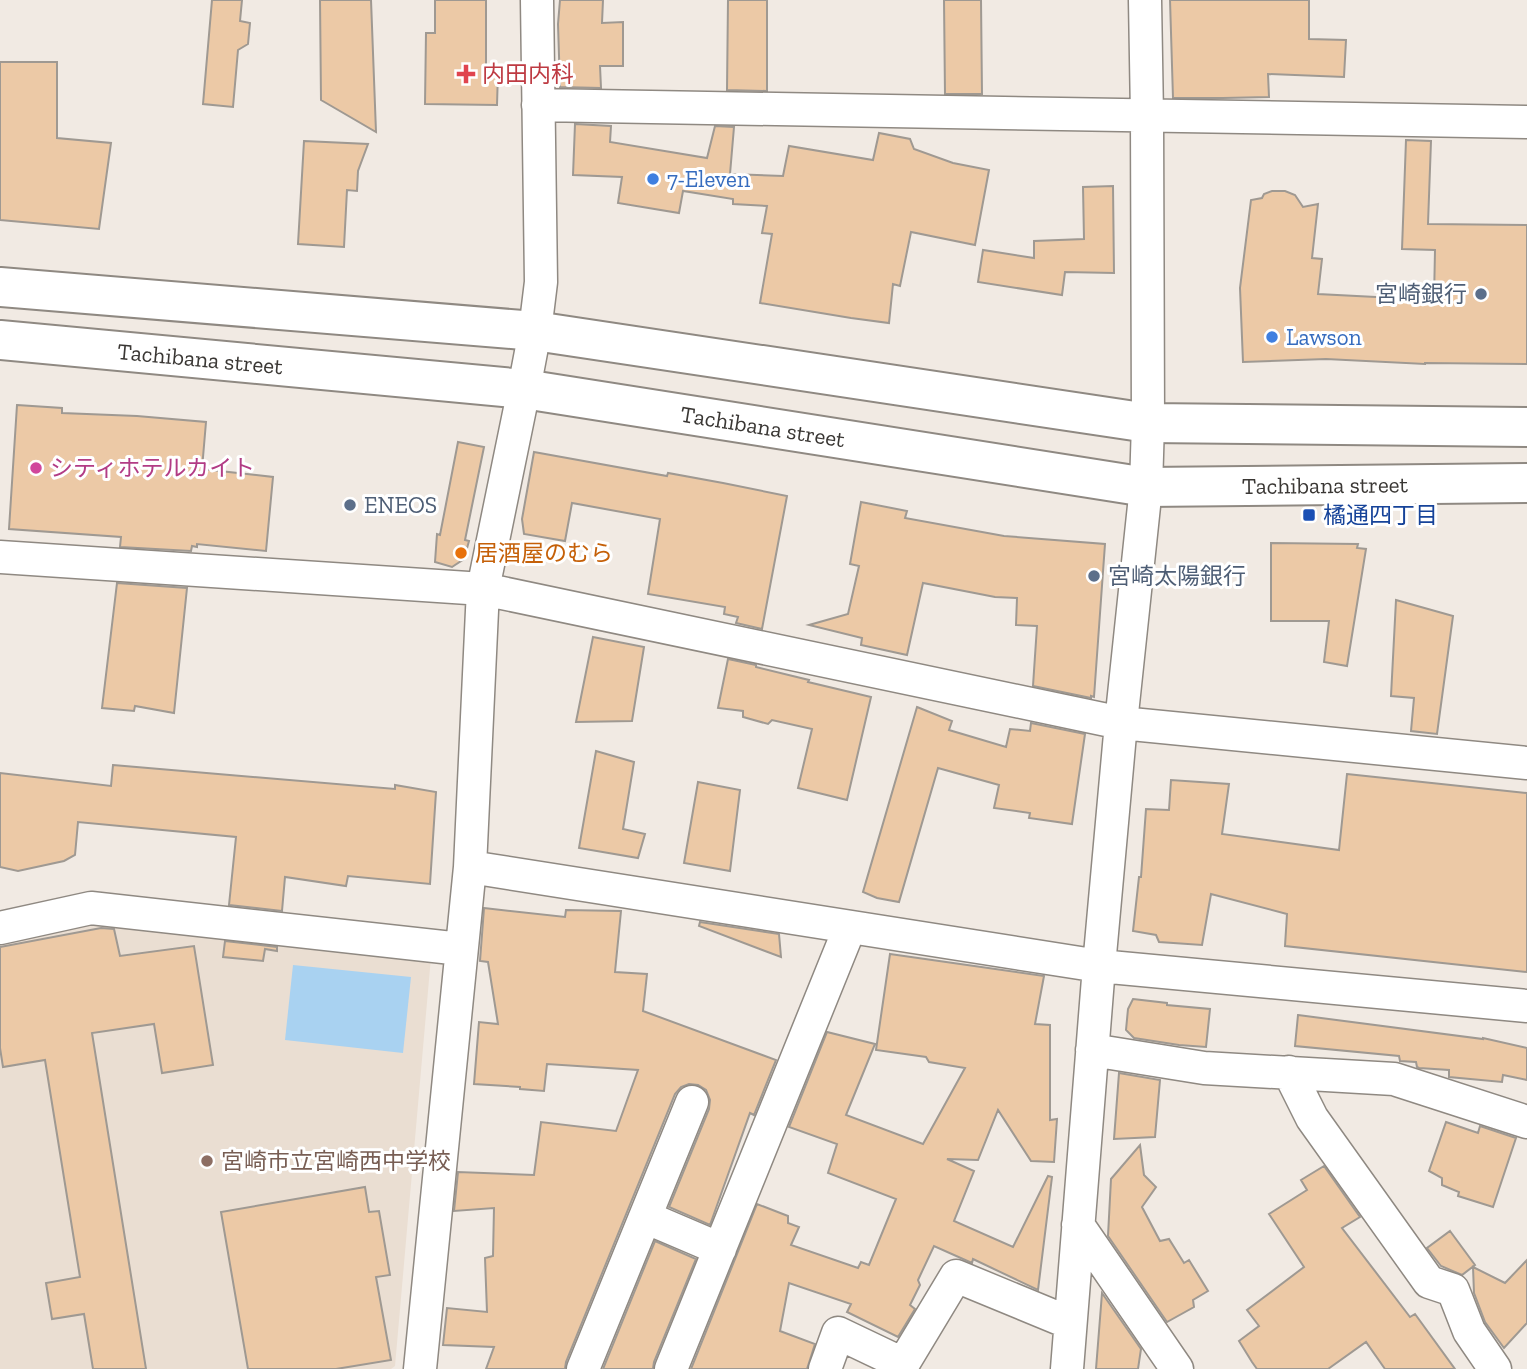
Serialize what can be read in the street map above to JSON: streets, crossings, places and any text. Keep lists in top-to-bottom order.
{
  "streets": {
    "highway": ["Tachibana street"]
  },
  "places": {
    "health": ["内田内科"],
    "other": [
      "7-Eleven",
      "宮崎銀行",
      "Lawson",
      "シティホテルカイト",
      "ENEOS",
      "居酒屋のむら",
      "宮崎太陽銀行",
      "宮崎市立宮崎西中学校"
    ],
    "transit": ["橘通四丁目"]
  }
}
